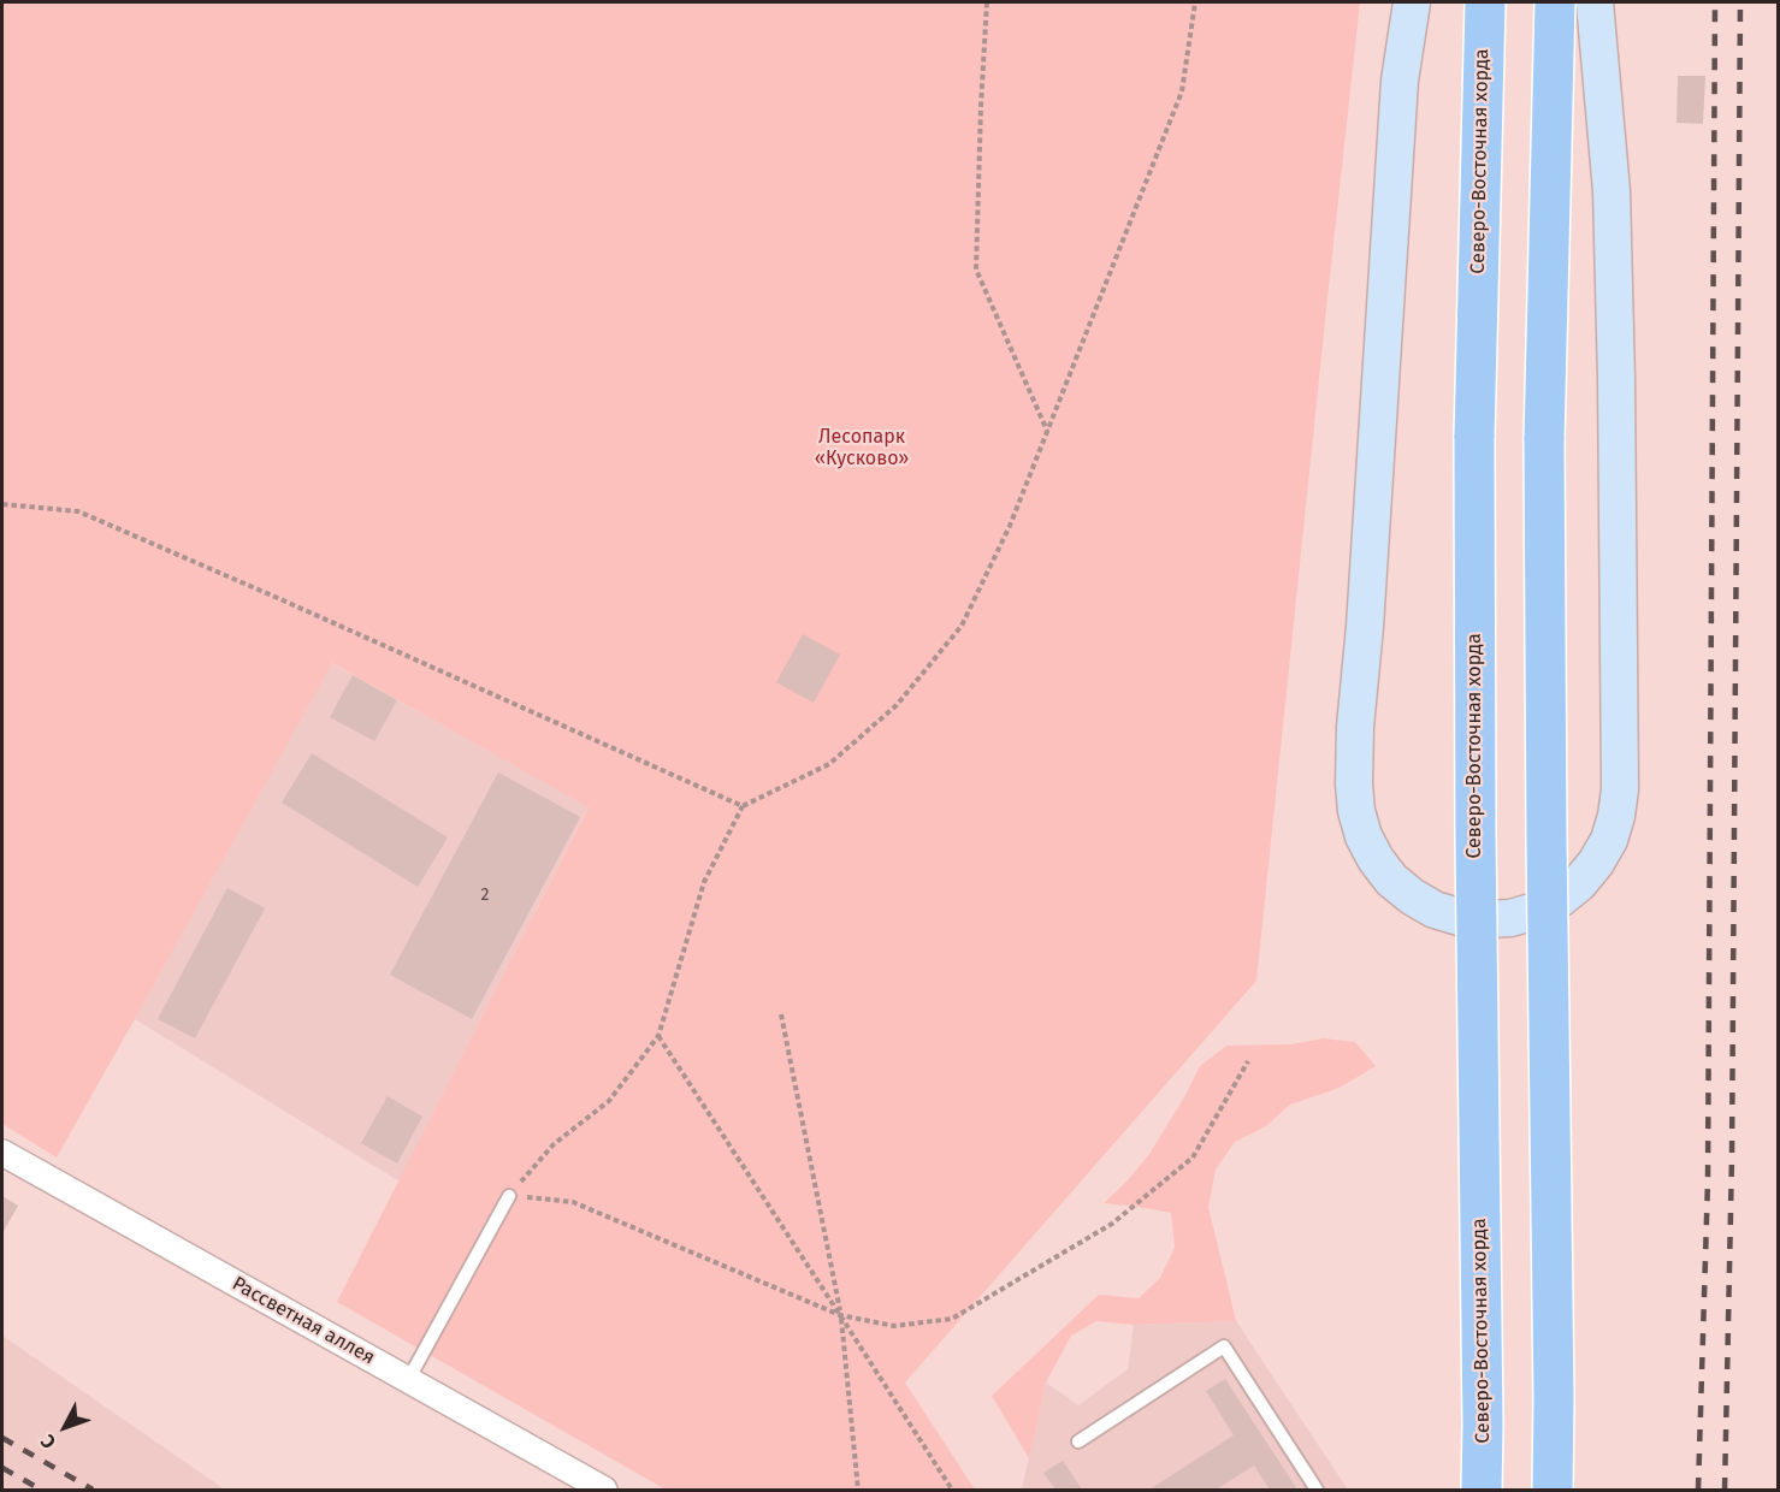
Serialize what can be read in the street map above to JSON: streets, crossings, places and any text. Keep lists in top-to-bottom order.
{
  "streets": {
    "main road": ["Северо-Восточная хорда"],
    "street": ["Рассветная аллея"]
  },
  "parks": ["Лесопарк «Кусково»"],
  "house_numbers": ["2"],
  "north": "bottom left"
}
